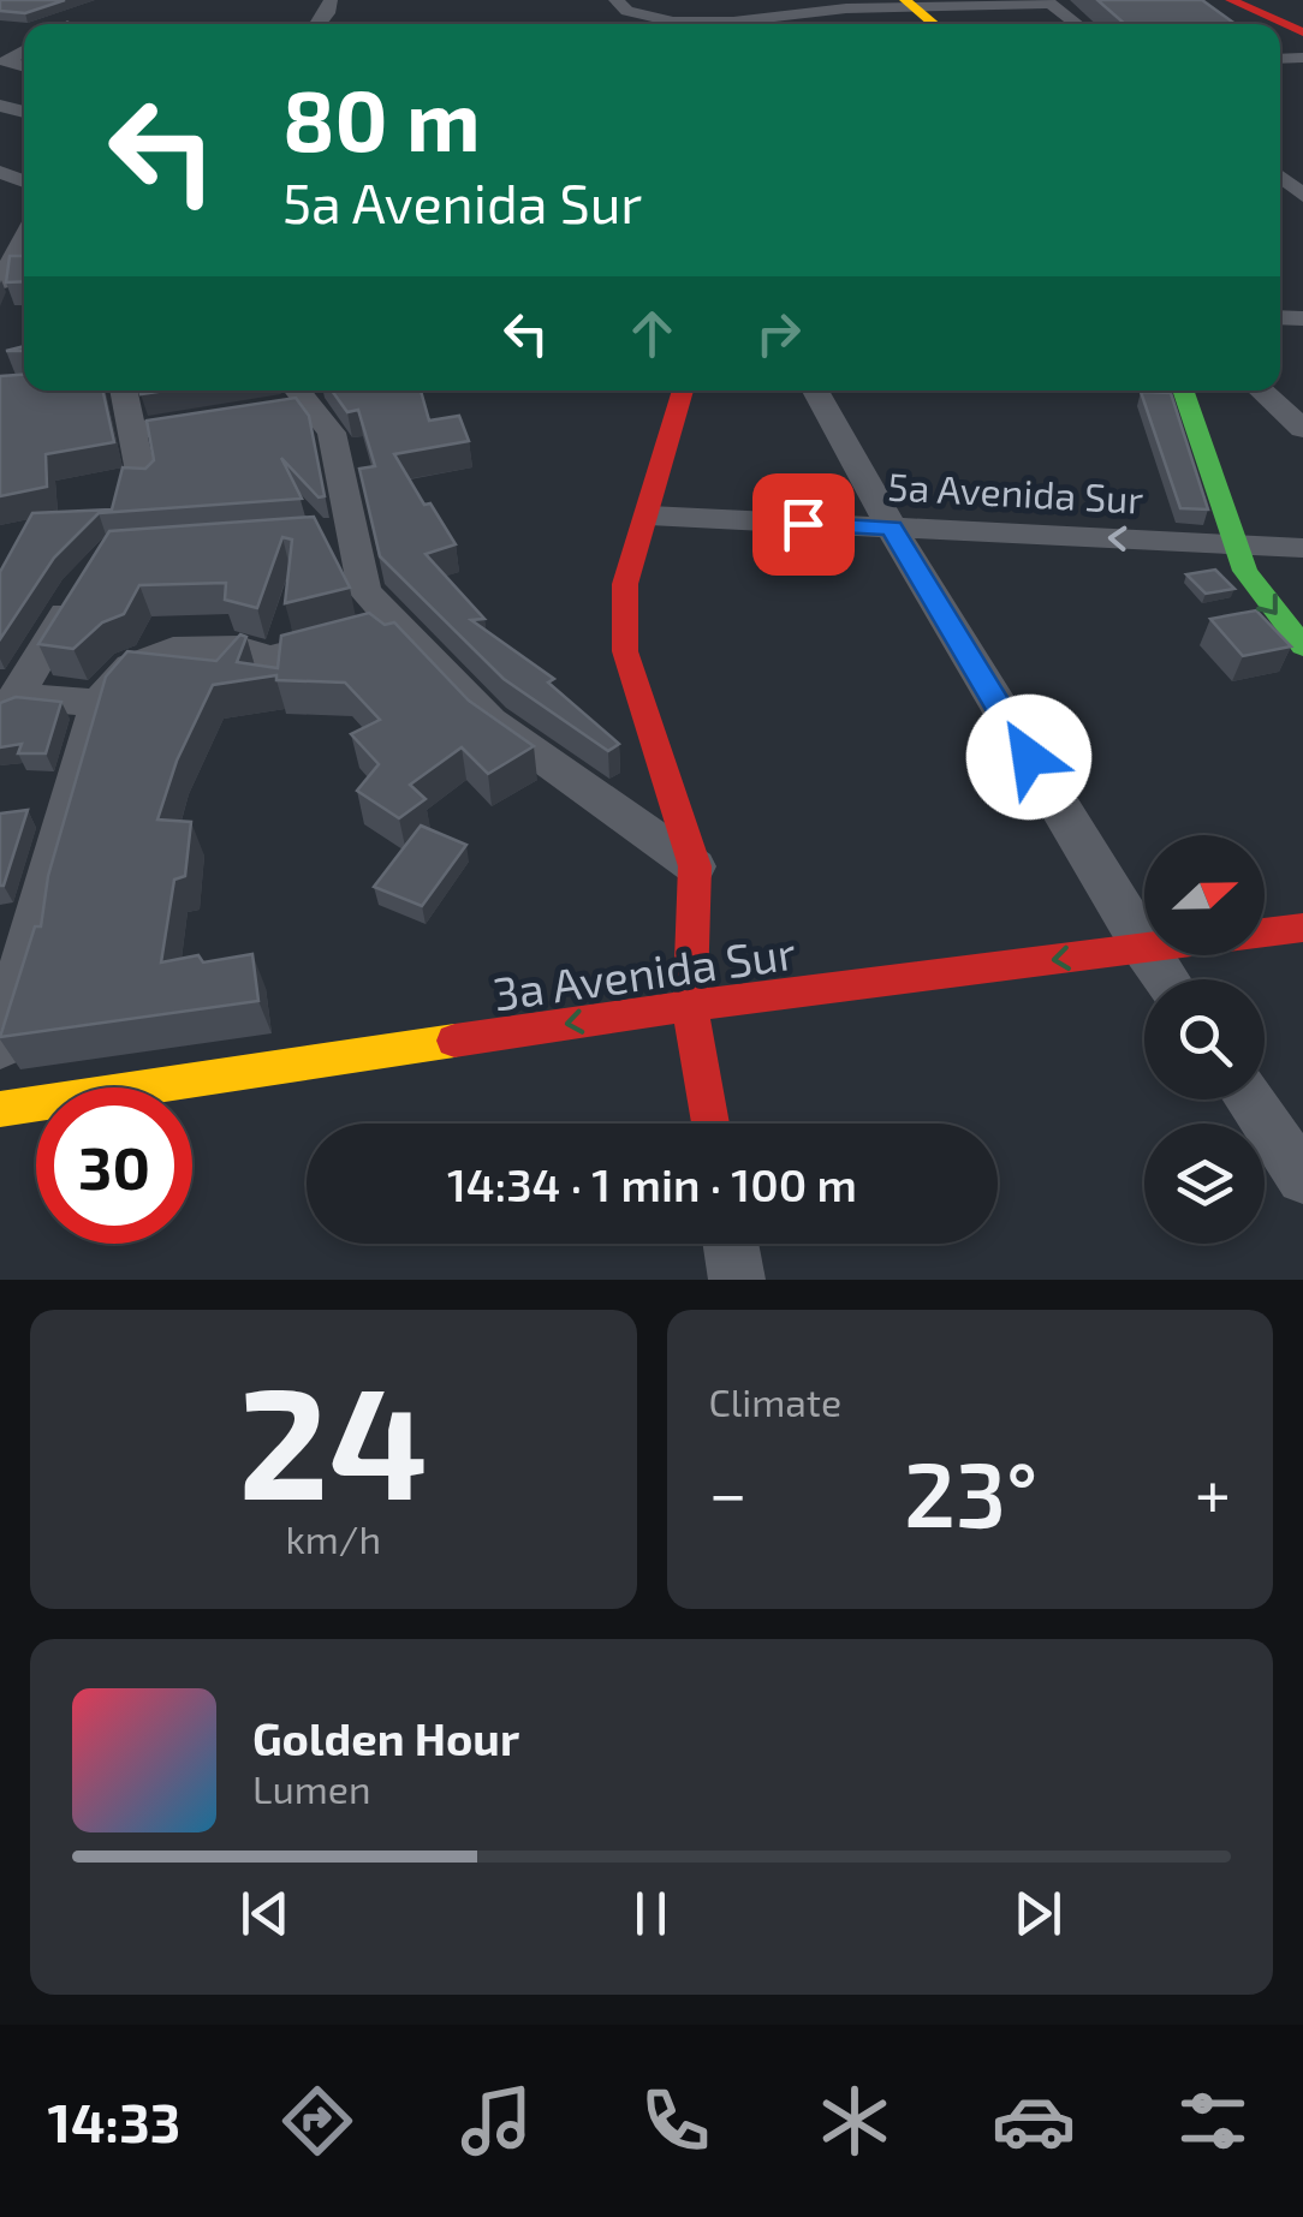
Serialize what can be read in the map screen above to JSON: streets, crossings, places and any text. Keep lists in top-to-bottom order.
{
  "streets": {
    "street": ["5a Avenida Sur", "3a Avenida Sur"]
  },
  "one_way": ["5a Avenida Sur", "3a Avenida Sur"],
  "north": "right",
  "page": {
    "turn": ["80 m", "5a Avenida Sur"],
    "limit": "30",
    "trip": "14:34 · 1 min · 100 m",
    "tile": [
      ["24", "km/h"],
      "Climate"
    ],
    "heat": ["−", "23°", "+"],
    "song": ["Golden Hour", "Lumen"],
    "tabs": "14:33"
  }
}
